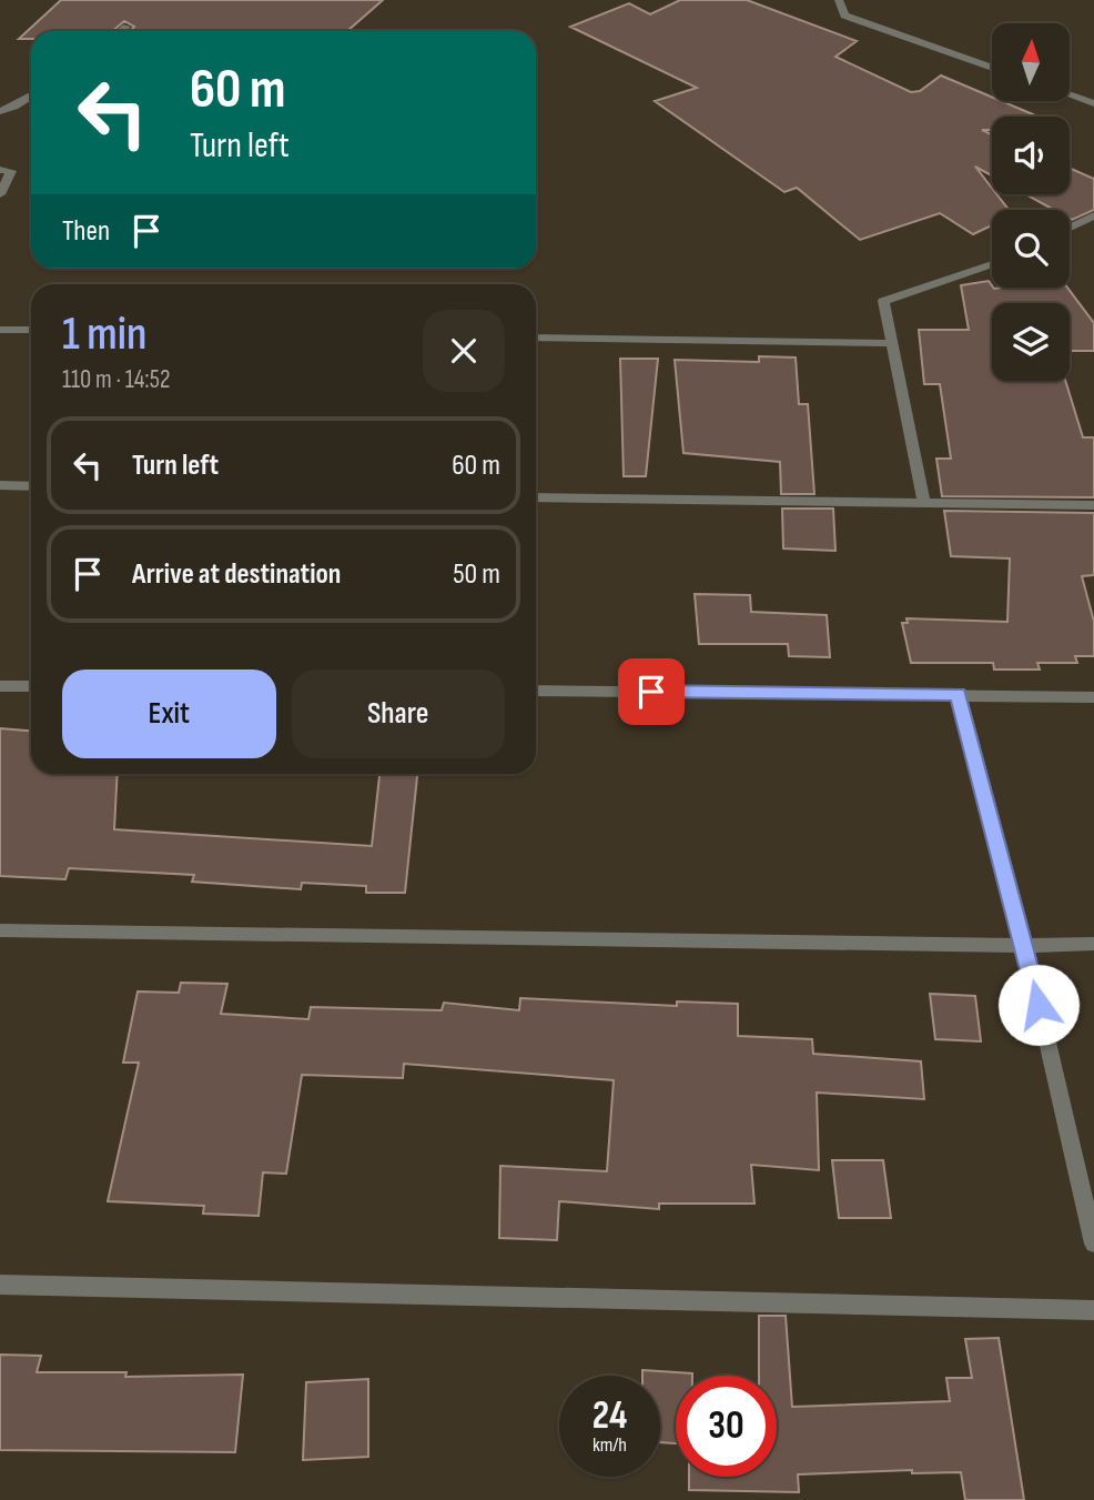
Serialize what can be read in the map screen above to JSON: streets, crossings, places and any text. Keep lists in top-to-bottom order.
{
  "north": "top",
  "page": {
    "turn": ["60 m", "Turn left"],
    "then": "Then",
    "heading": ["1 min", "110 m · 14:52"],
    "list": [
      {
        "name": "Turn left",
        "value": "60 m"
      },
      {
        "name": "Arrive at destination",
        "value": "50 m"
      }
    ],
    "buttons": ["Exit", "Share"],
    "speed": "24 km/h",
    "limit": "30"
  }
}
